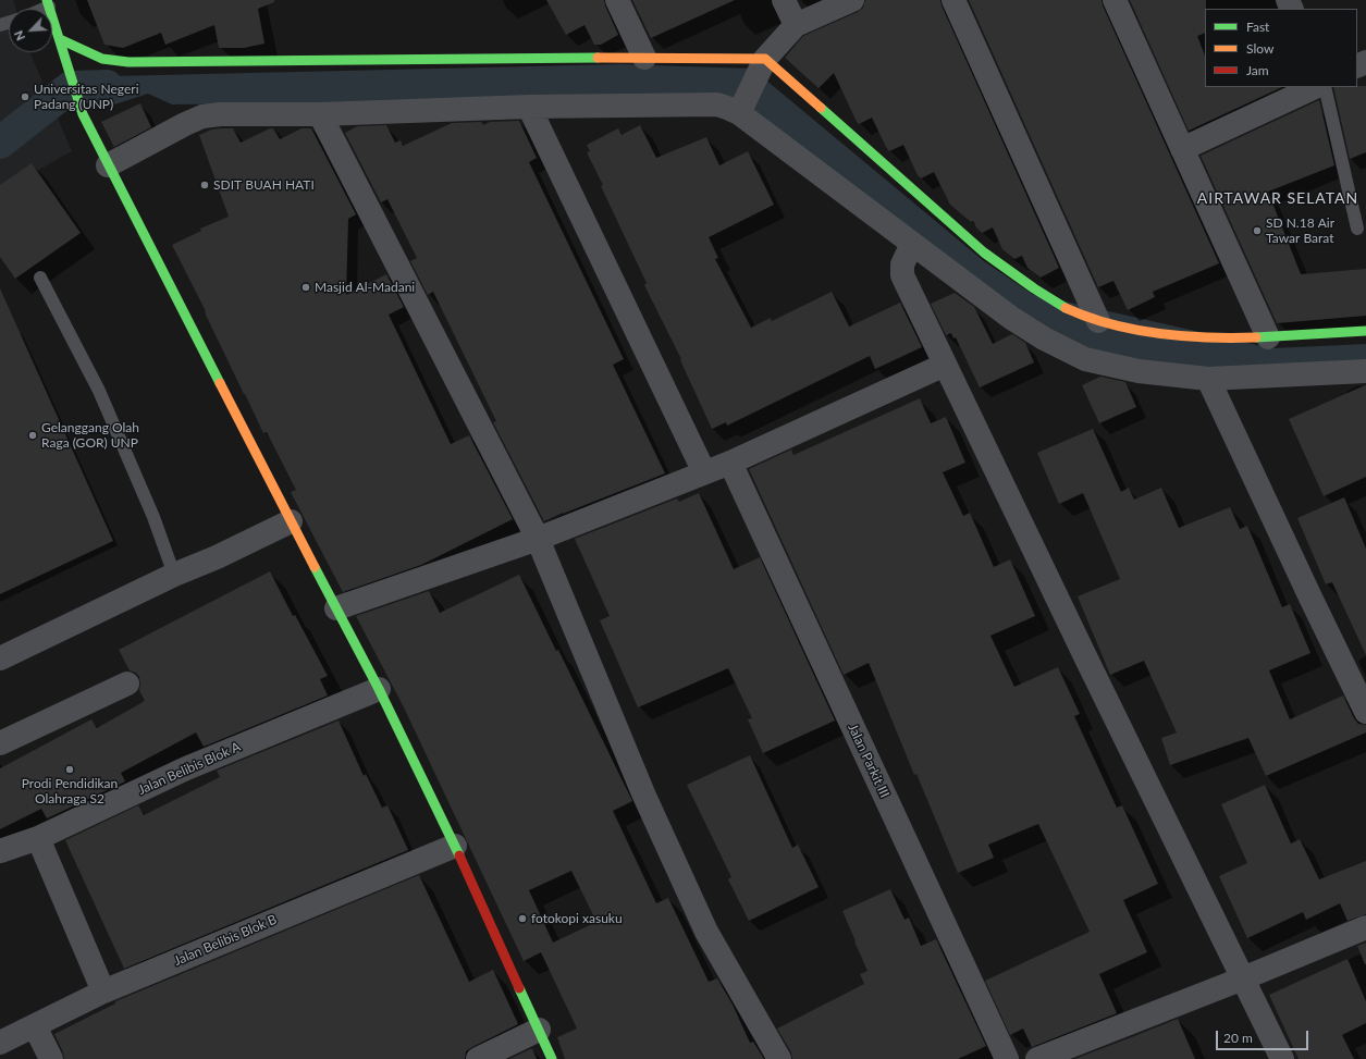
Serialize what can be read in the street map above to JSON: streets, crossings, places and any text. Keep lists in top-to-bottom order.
{
  "streets": {
    "street": ["Jalan Parkit III", "Jalan Belibis Blok A", "Jalan Belibis Blok B"]
  },
  "districts": ["AIRTAWAR SELATAN"],
  "places": [
    "Universitas Negeri Padang (UNP)",
    "SDIT BUAH HATI",
    "SD N.18 Air Tawar Barat",
    "Masjid Al-Madani",
    "Gelanggang Olah Raga (GOR) UNP",
    "Prodi Pendidikan Olahraga S2",
    "fotokopi xasuku"
  ],
  "legend": ["Fast", "Slow", "Jam"],
  "scale_bar": "20 m",
  "north": "bottom left"
}
